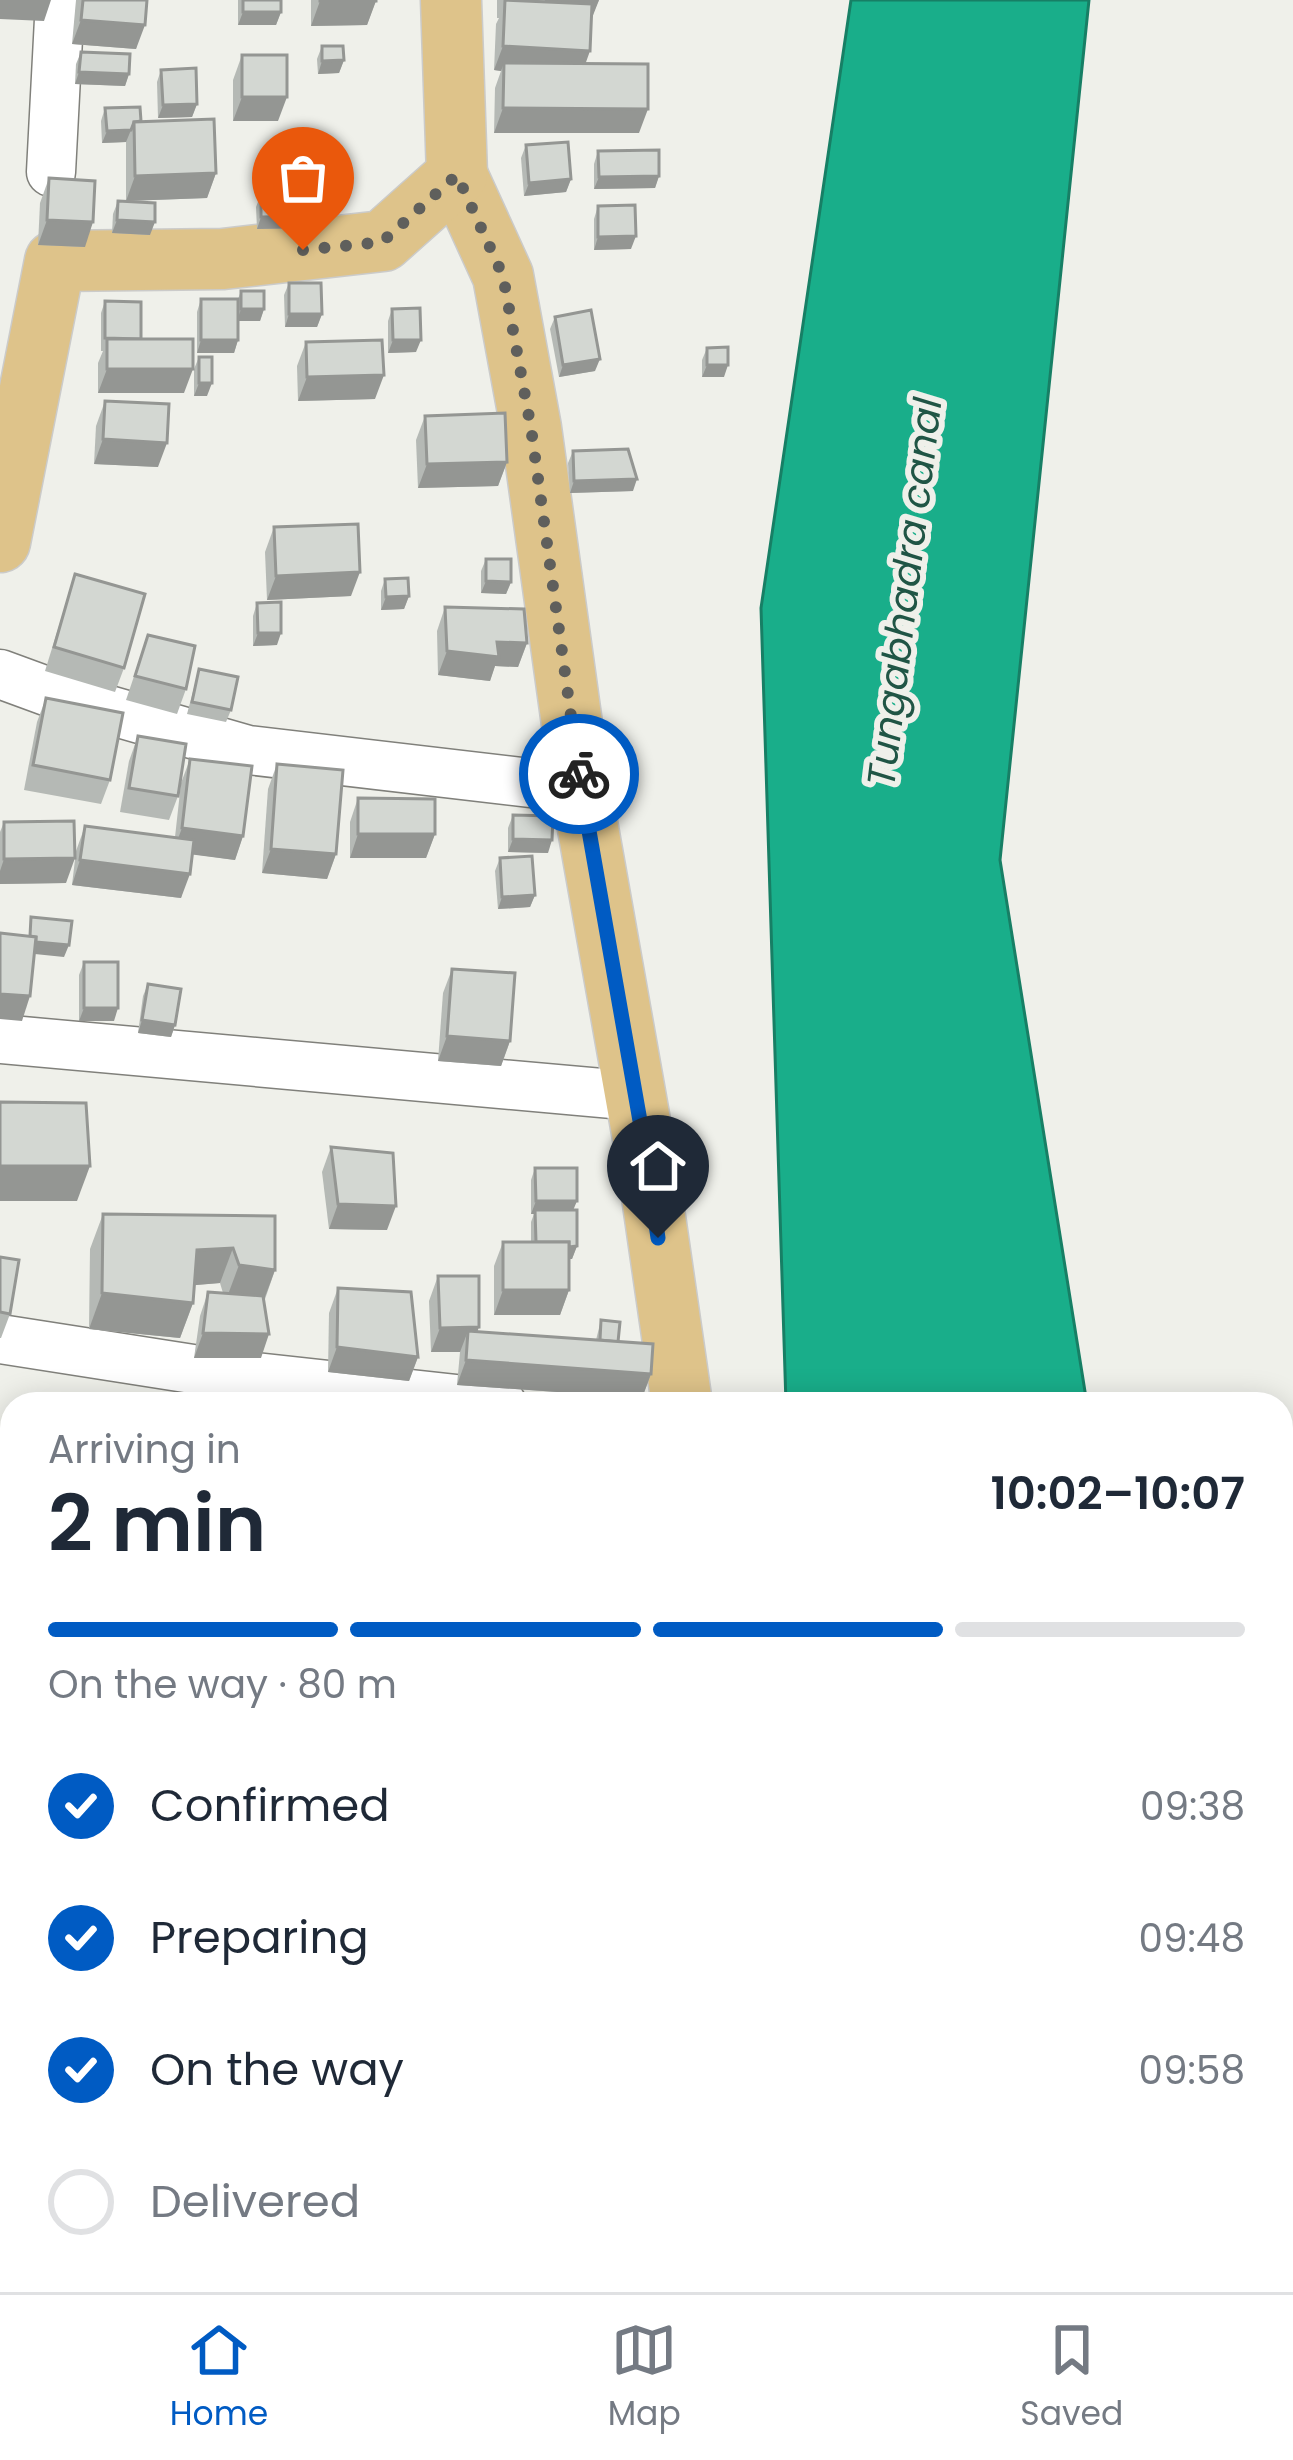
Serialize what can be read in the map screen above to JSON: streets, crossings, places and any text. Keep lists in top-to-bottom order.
{
  "water": ["Tungabhadra canal"],
  "page": {
    "heading": ["2 min", "Arriving in", "10:02–10:07"],
    "bar": "On the way · 80 m",
    "list": [
      ["Confirmed", "09:38"],
      ["Preparing", "09:48"],
      ["On the way", "09:58"],
      "Delivered"
    ],
    "tabs": ["Home", "Map", "Saved"]
  }
}
